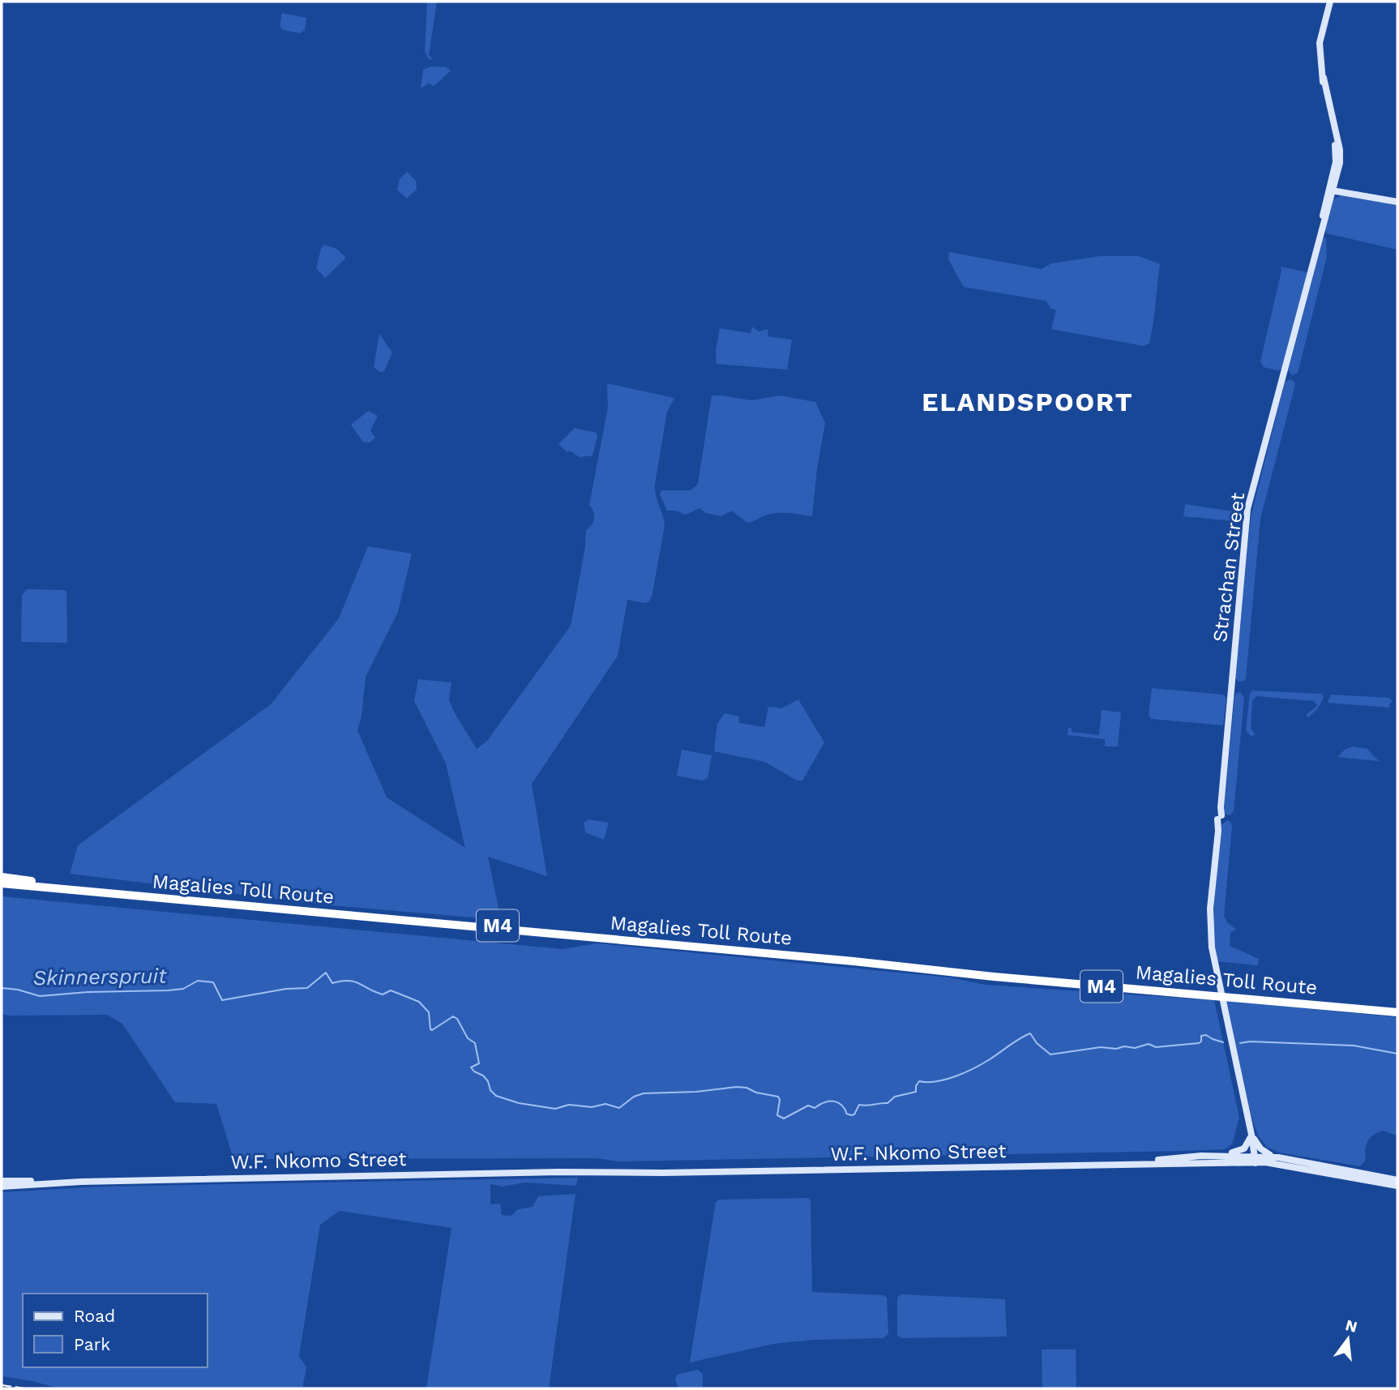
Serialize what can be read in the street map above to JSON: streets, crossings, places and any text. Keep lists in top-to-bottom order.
{
  "streets": {
    "highway": ["Magalies Toll Route", "M4"],
    "main road": ["Strachan Street", "W.F. Nkomo Street"]
  },
  "crossings": [
    ["Strachan Street", "W.F. Nkomo Street"]
  ],
  "districts": ["ELANDSPOORT"],
  "water": ["Skinnerspruit"],
  "legend": ["Road", "Park"],
  "north": "top"
}
